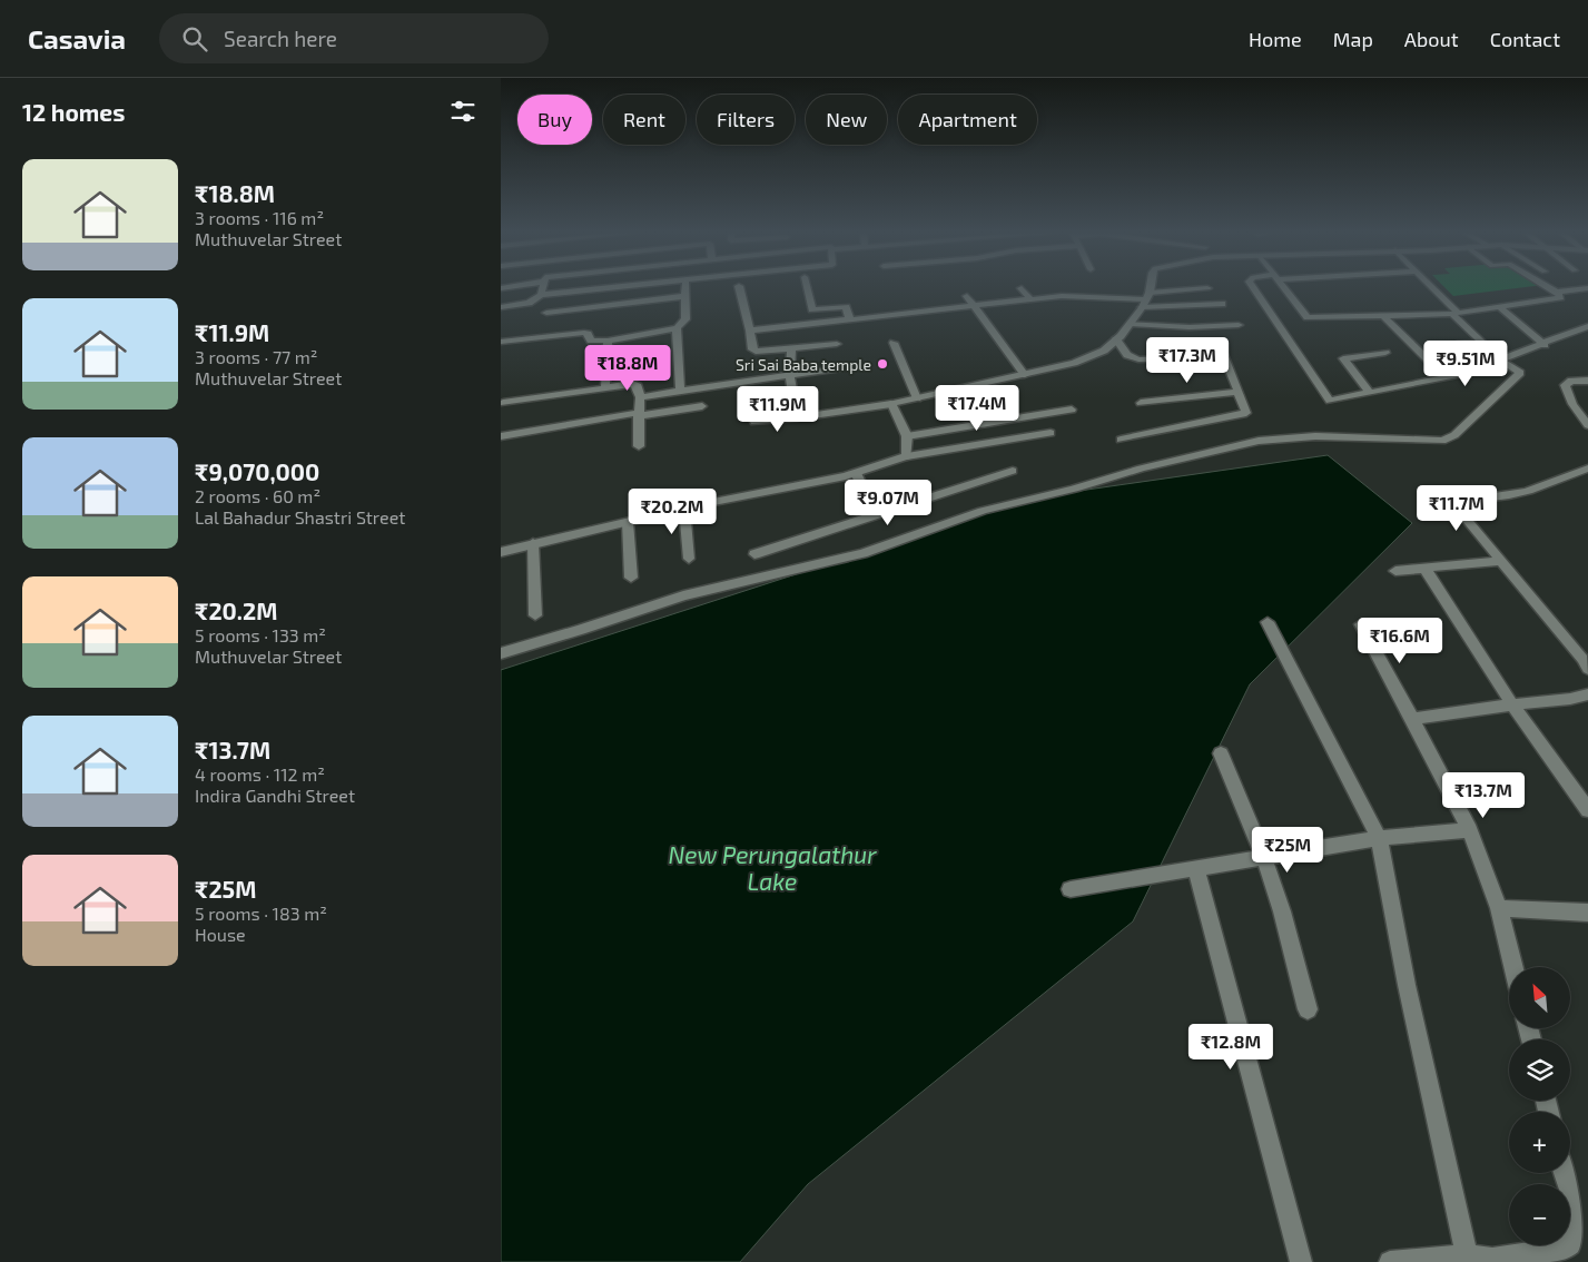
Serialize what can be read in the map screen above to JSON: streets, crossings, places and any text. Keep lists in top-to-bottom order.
{
  "water": ["New Perungalathur Lake"],
  "places": ["Sri Sai Baba temple"],
  "north": "top left",
  "page": {
    "header": "Casavia",
    "search": "Search here",
    "nav": [
      "Home",
      "Map",
      "About",
      "Contact"
    ],
    "heading": "12 homes",
    "chip": [
      "Buy",
      "Rent",
      "Filters",
      "New",
      "Apartment"
    ],
    "list": [
      {
        "name": "₹18.8M",
        "note": "3 rooms · 116 m² · Muthuvelar Street"
      },
      {
        "name": "₹11.9M",
        "note": "3 rooms · 77 m² · Muthuvelar Street"
      },
      {
        "name": "₹9,070,000",
        "note": "2 rooms · 60 m² · Lal Bahadur Shastri Street"
      },
      {
        "name": "₹20.2M",
        "note": "5 rooms · 133 m² · Muthuvelar Street"
      },
      {
        "name": "₹13.7M",
        "note": "4 rooms · 112 m² · Indira Gandhi Street"
      },
      {
        "name": "₹25M",
        "note": "5 rooms · 183 m² · House"
      }
    ],
    "price": [
      "₹17.3M",
      "₹9.51M",
      "₹18.8M",
      "₹17.4M",
      "₹11.9M",
      "₹9.07M",
      "₹11.7M",
      "₹20.2M",
      "₹16.6M",
      "₹13.7M",
      "₹25M",
      "₹12.8M"
    ],
    "map_buttons": ["+", "−"]
  }
}
